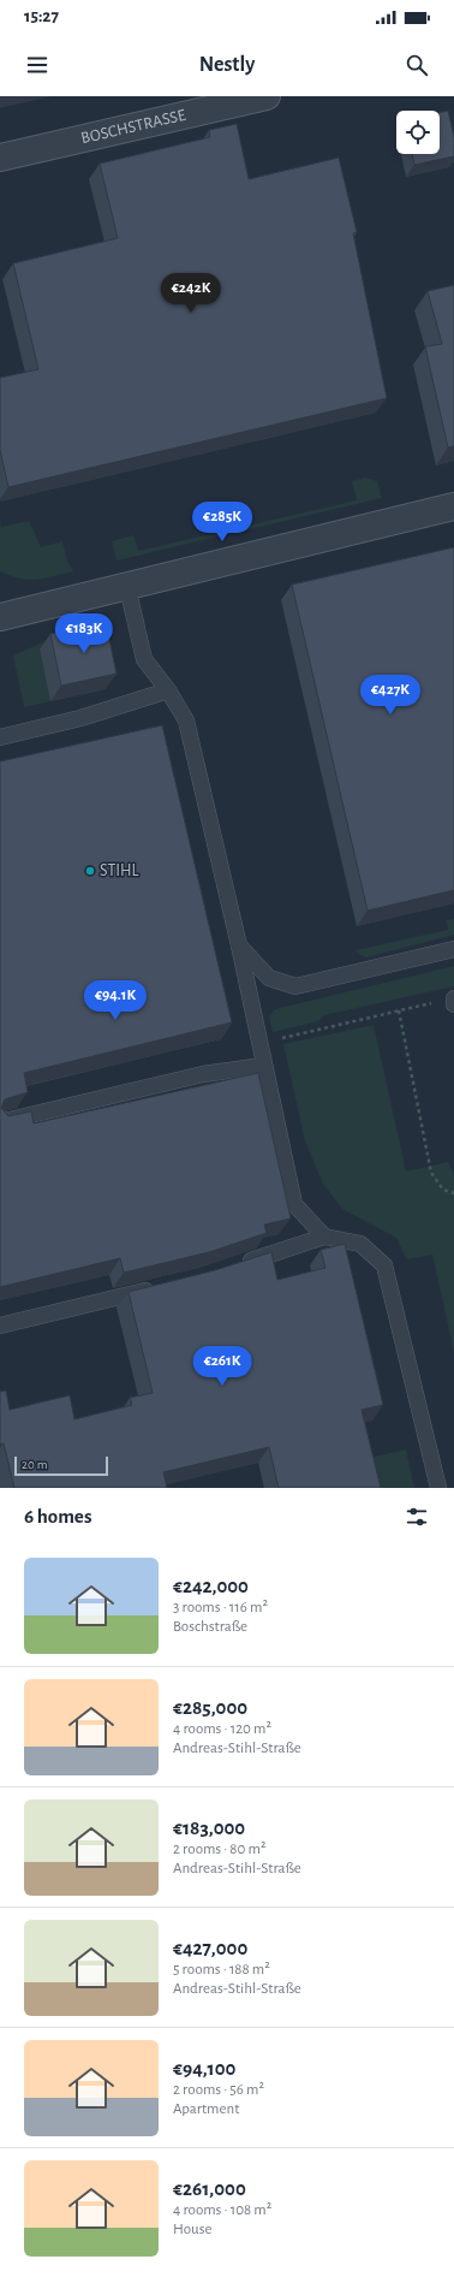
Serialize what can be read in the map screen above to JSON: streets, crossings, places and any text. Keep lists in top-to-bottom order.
{
  "streets": {
    "street": ["BOSCHSTRASSE"]
  },
  "places": ["STIHL"],
  "scale_bar": "20 m",
  "page": {
    "status": "15:27",
    "header": "Nestly",
    "price": [
      "€242K",
      "€285K",
      "€183K",
      "€427K",
      "€94.1K",
      "€261K"
    ],
    "scale": "20 m",
    "heading": "6 homes",
    "list": [
      {
        "name": "€242,000",
        "note": "3 rooms · 116 m² · Boschstraße"
      },
      {
        "name": "€285,000",
        "note": "4 rooms · 120 m² · Andreas-Stihl-Straße"
      },
      {
        "name": "€183,000",
        "note": "2 rooms · 80 m² · Andreas-Stihl-Straße"
      },
      {
        "name": "€427,000",
        "note": "5 rooms · 188 m² · Andreas-Stihl-Straße"
      },
      {
        "name": "€94,100",
        "note": "2 rooms · 56 m² · Apartment"
      },
      {
        "name": "€261,000",
        "note": "4 rooms · 108 m² · House"
      }
    ]
  }
}
